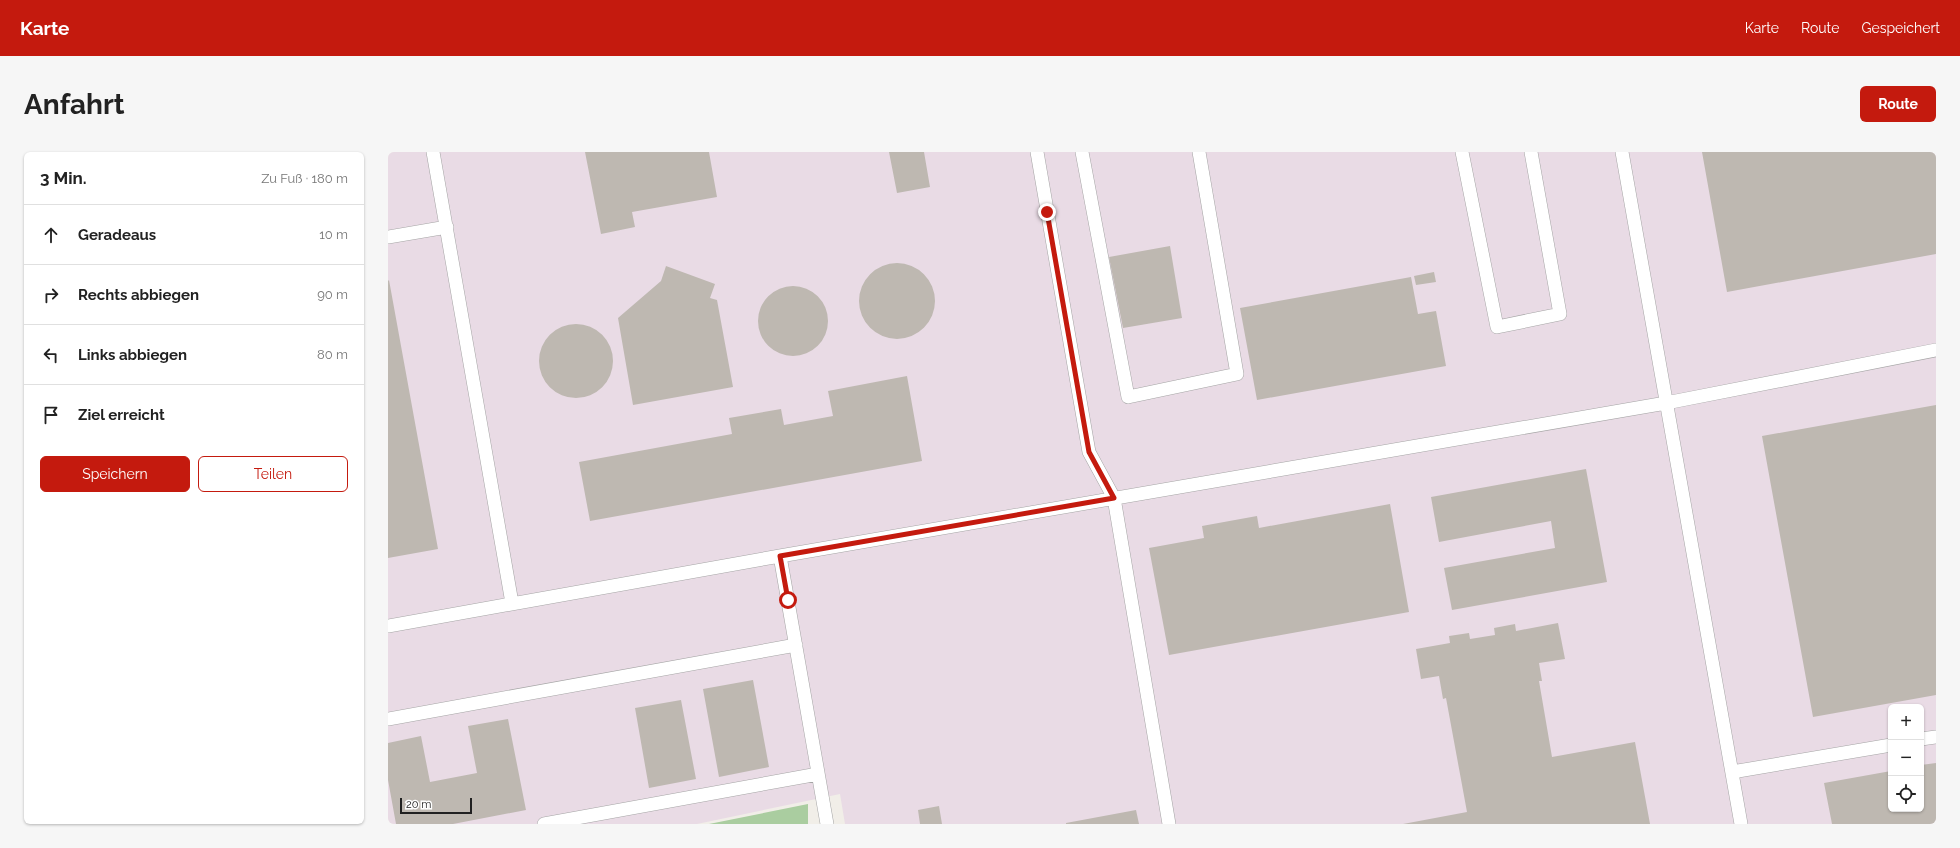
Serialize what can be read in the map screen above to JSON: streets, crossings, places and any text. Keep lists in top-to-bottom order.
{
  "scale_bar": "20 m",
  "page": {
    "header": "Karte",
    "nav": ["Karte", "Route", "Gespeichert"],
    "buttons": [
      "Route",
      ["Speichern", "Teilen"]
    ],
    "title": "Anfahrt",
    "heading": ["3 Min.", "Zu Fuß · 180 m"],
    "list": [
      ["Geradeaus", "10 m"],
      ["Rechts abbiegen", "90 m"],
      ["Links abbiegen", "80 m"],
      "Ziel erreicht"
    ],
    "map_buttons": ["+", "−"],
    "scale": "20 m"
  }
}
